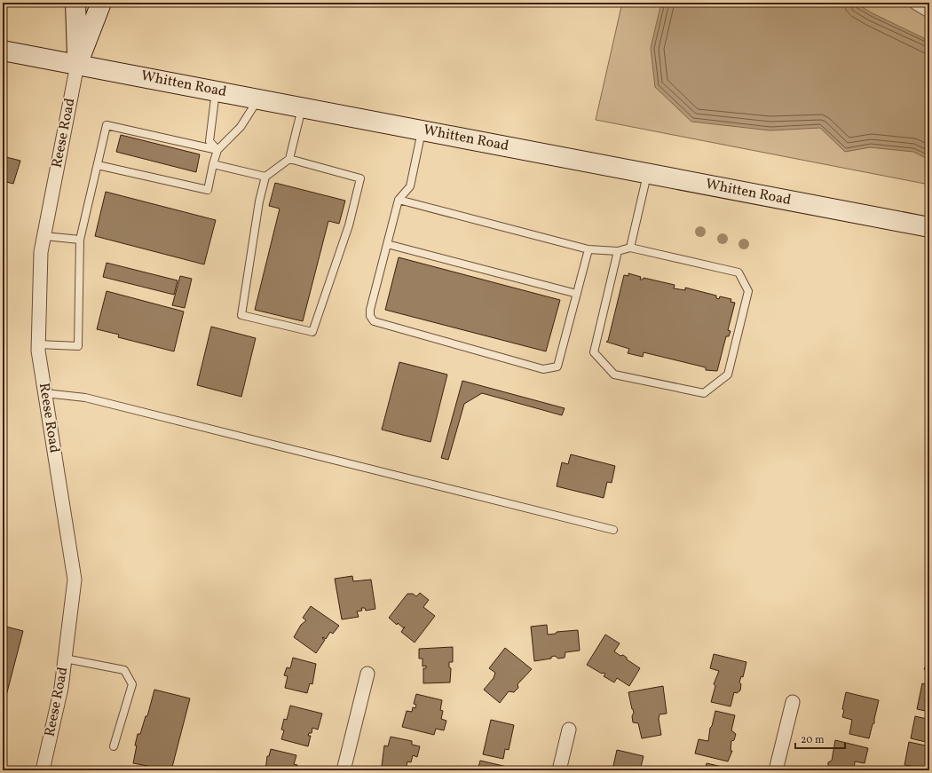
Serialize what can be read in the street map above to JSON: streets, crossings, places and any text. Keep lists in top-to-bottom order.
{
  "streets": {
    "main road": ["Whitten Road", "Reese Road"]
  },
  "crossings": [
    ["Whitten Road", "Reese Road"]
  ],
  "scale_bar": "20 m"
}
